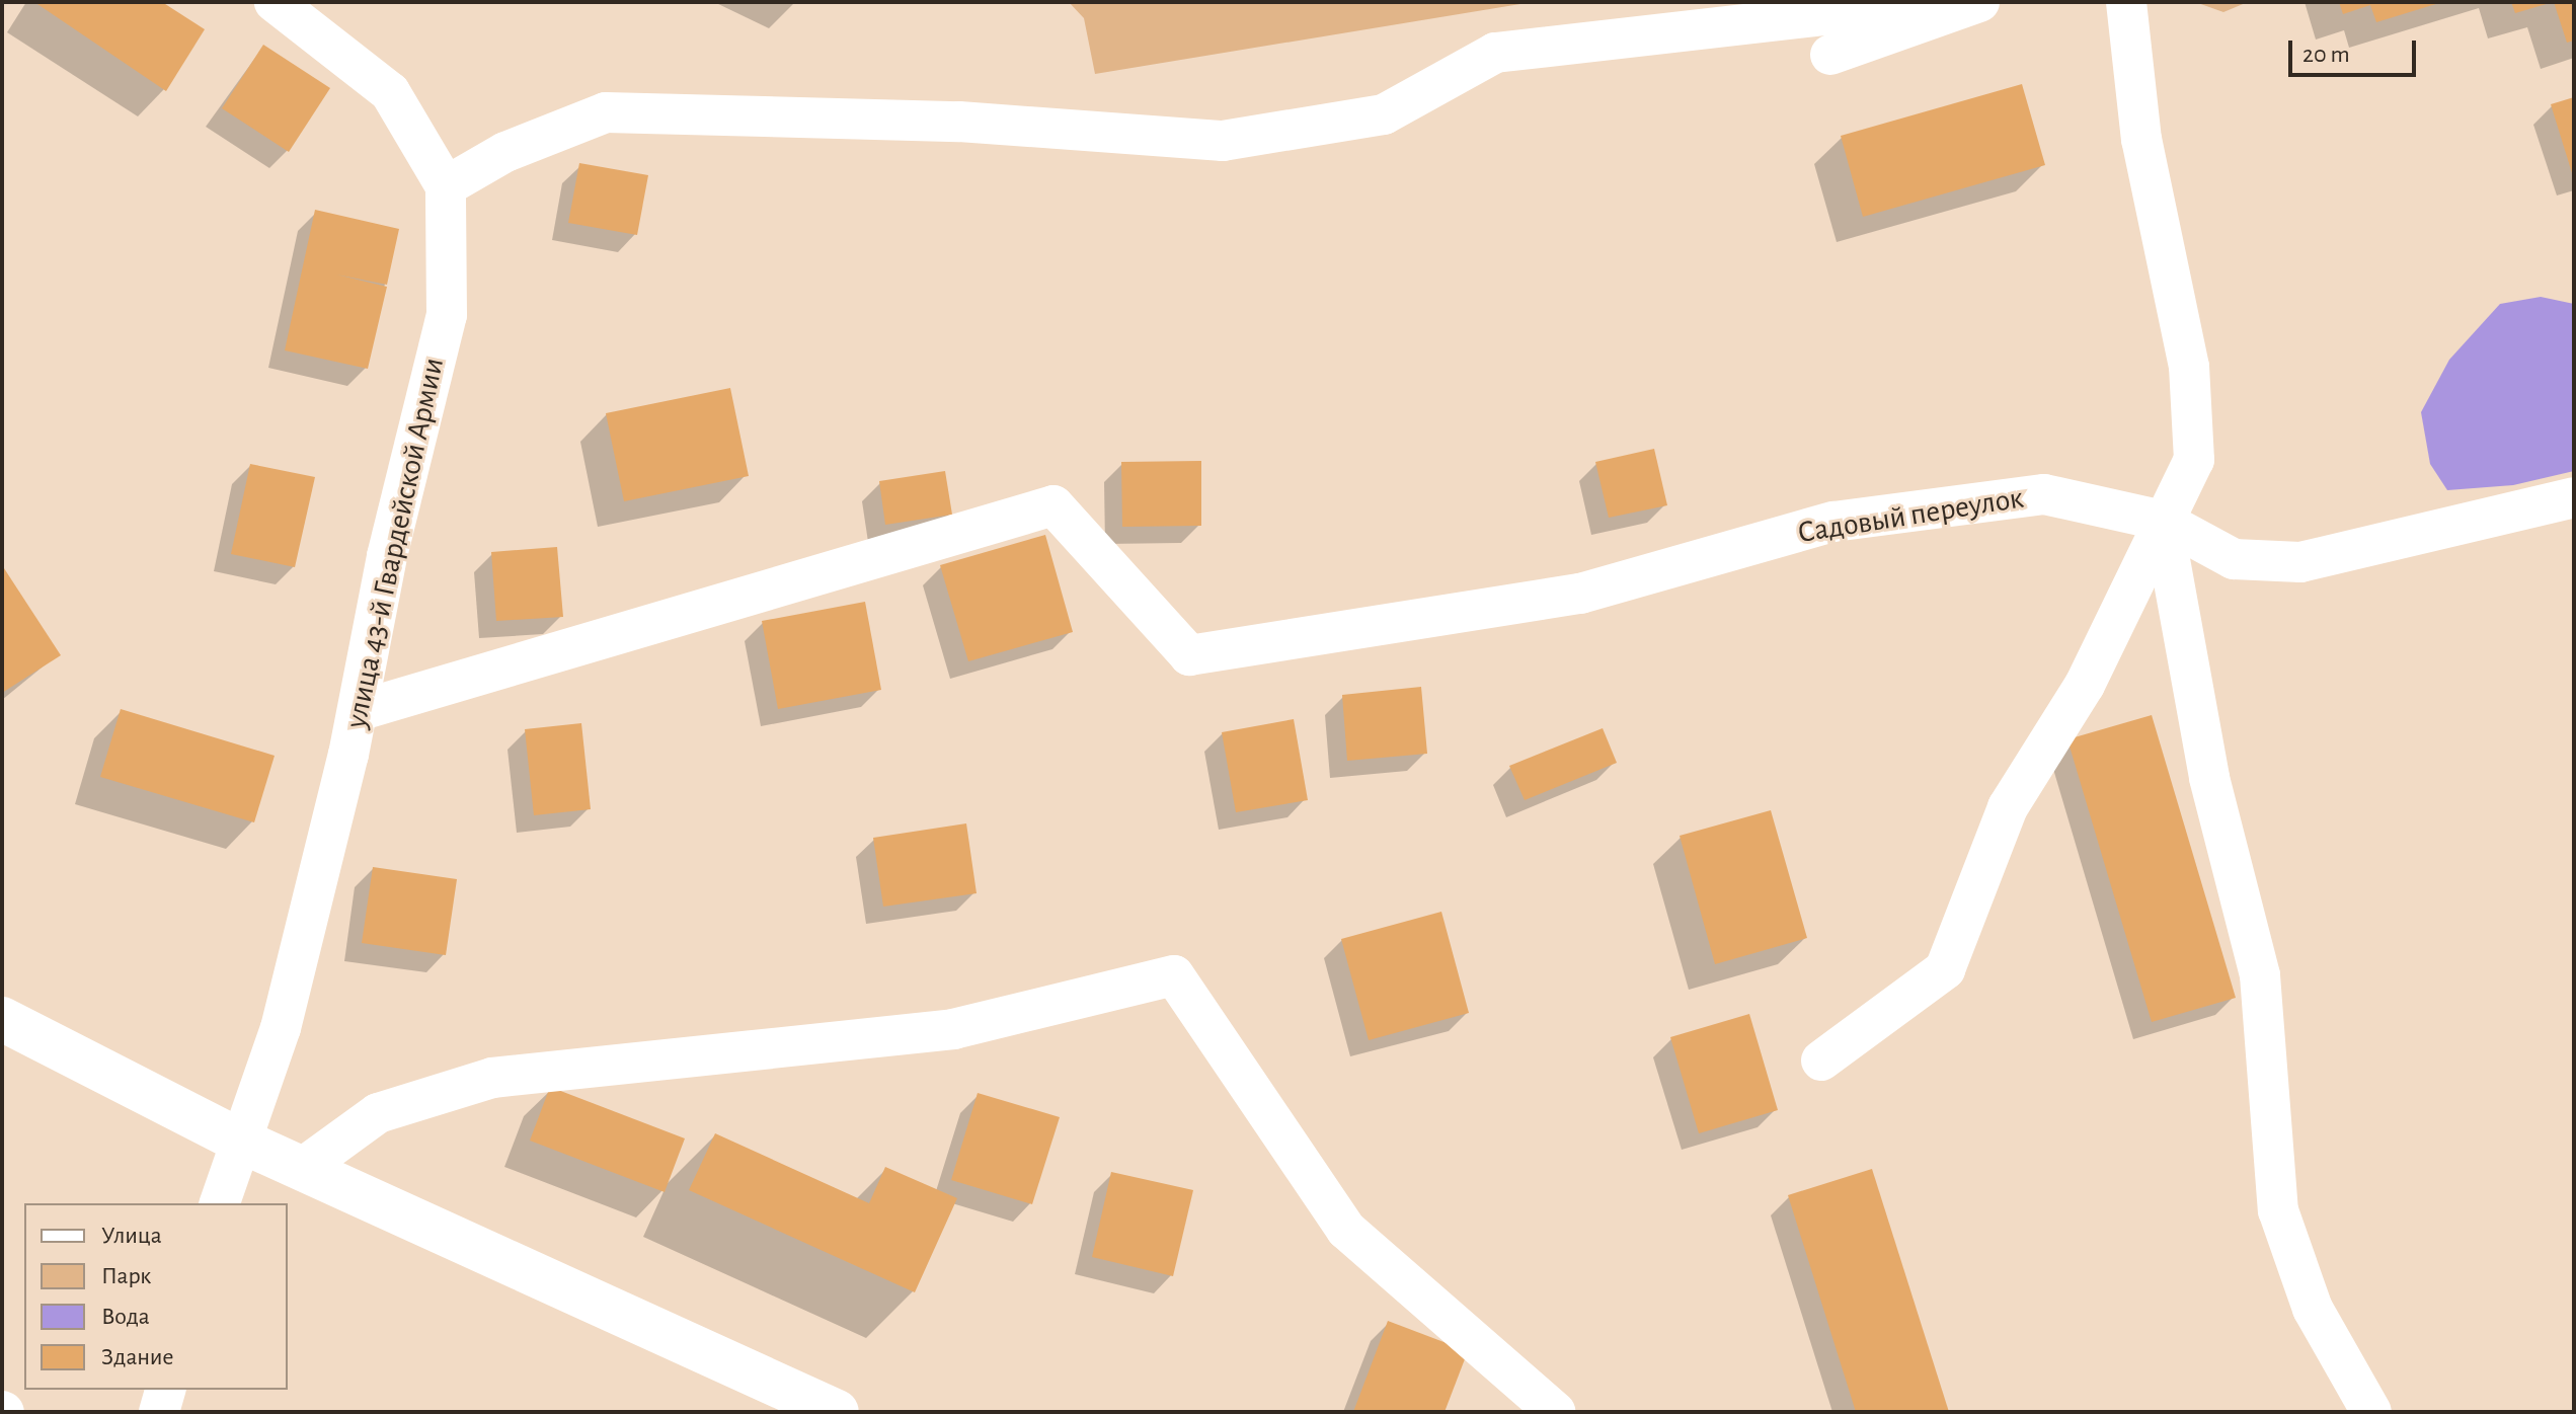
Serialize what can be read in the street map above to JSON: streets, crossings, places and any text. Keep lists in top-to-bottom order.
{
  "streets": {
    "street": ["Садовый переулок", "улица 43-й Гвардейской Армии"]
  },
  "crossings": [
    ["Садовый переулок", "улица 43-й Гвардейской Армии"]
  ],
  "legend": [
    "Улица",
    "Парк",
    "Вода",
    "Здание"
  ],
  "scale_bar": "20 m"
}
